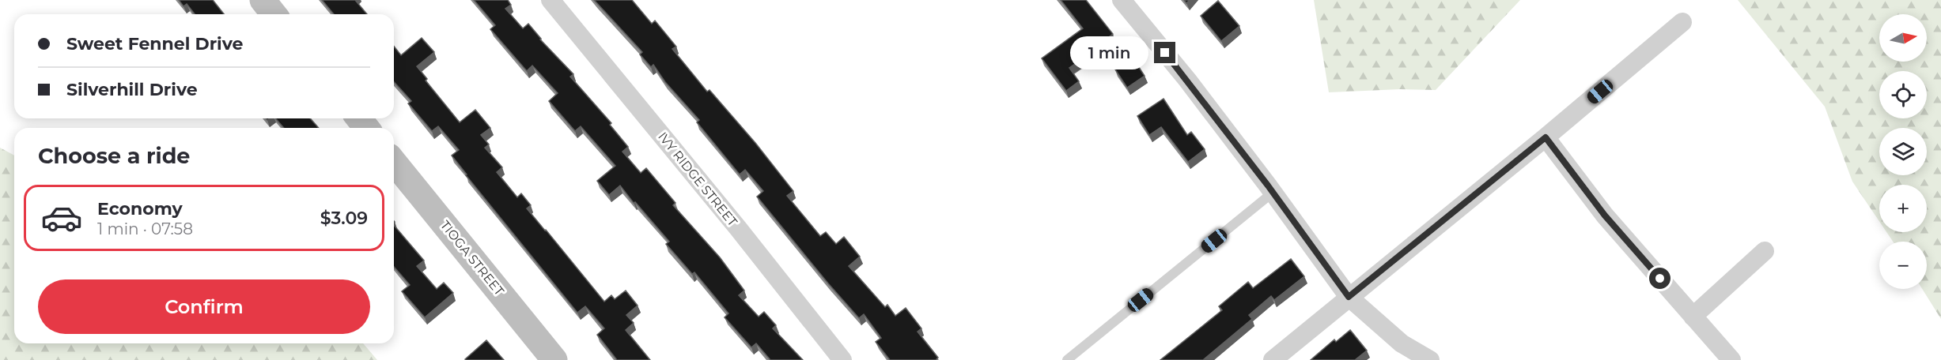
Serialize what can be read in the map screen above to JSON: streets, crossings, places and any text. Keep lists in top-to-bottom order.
{
  "streets": {
    "street": ["IVY RIDGE STREET", "TIOGA STREET"]
  },
  "north": "right",
  "page": {
    "map_buttons": ["+", "−"],
    "banner": ["Sweet Fennel Drive", "Silverhill Drive"],
    "bubble": "1 min",
    "heading": "Choose a ride",
    "list": [
      {
        "name": "Economy",
        "note": "1 min · 07:58",
        "value": "$3.09"
      }
    ],
    "buttons": "Confirm"
  }
}
